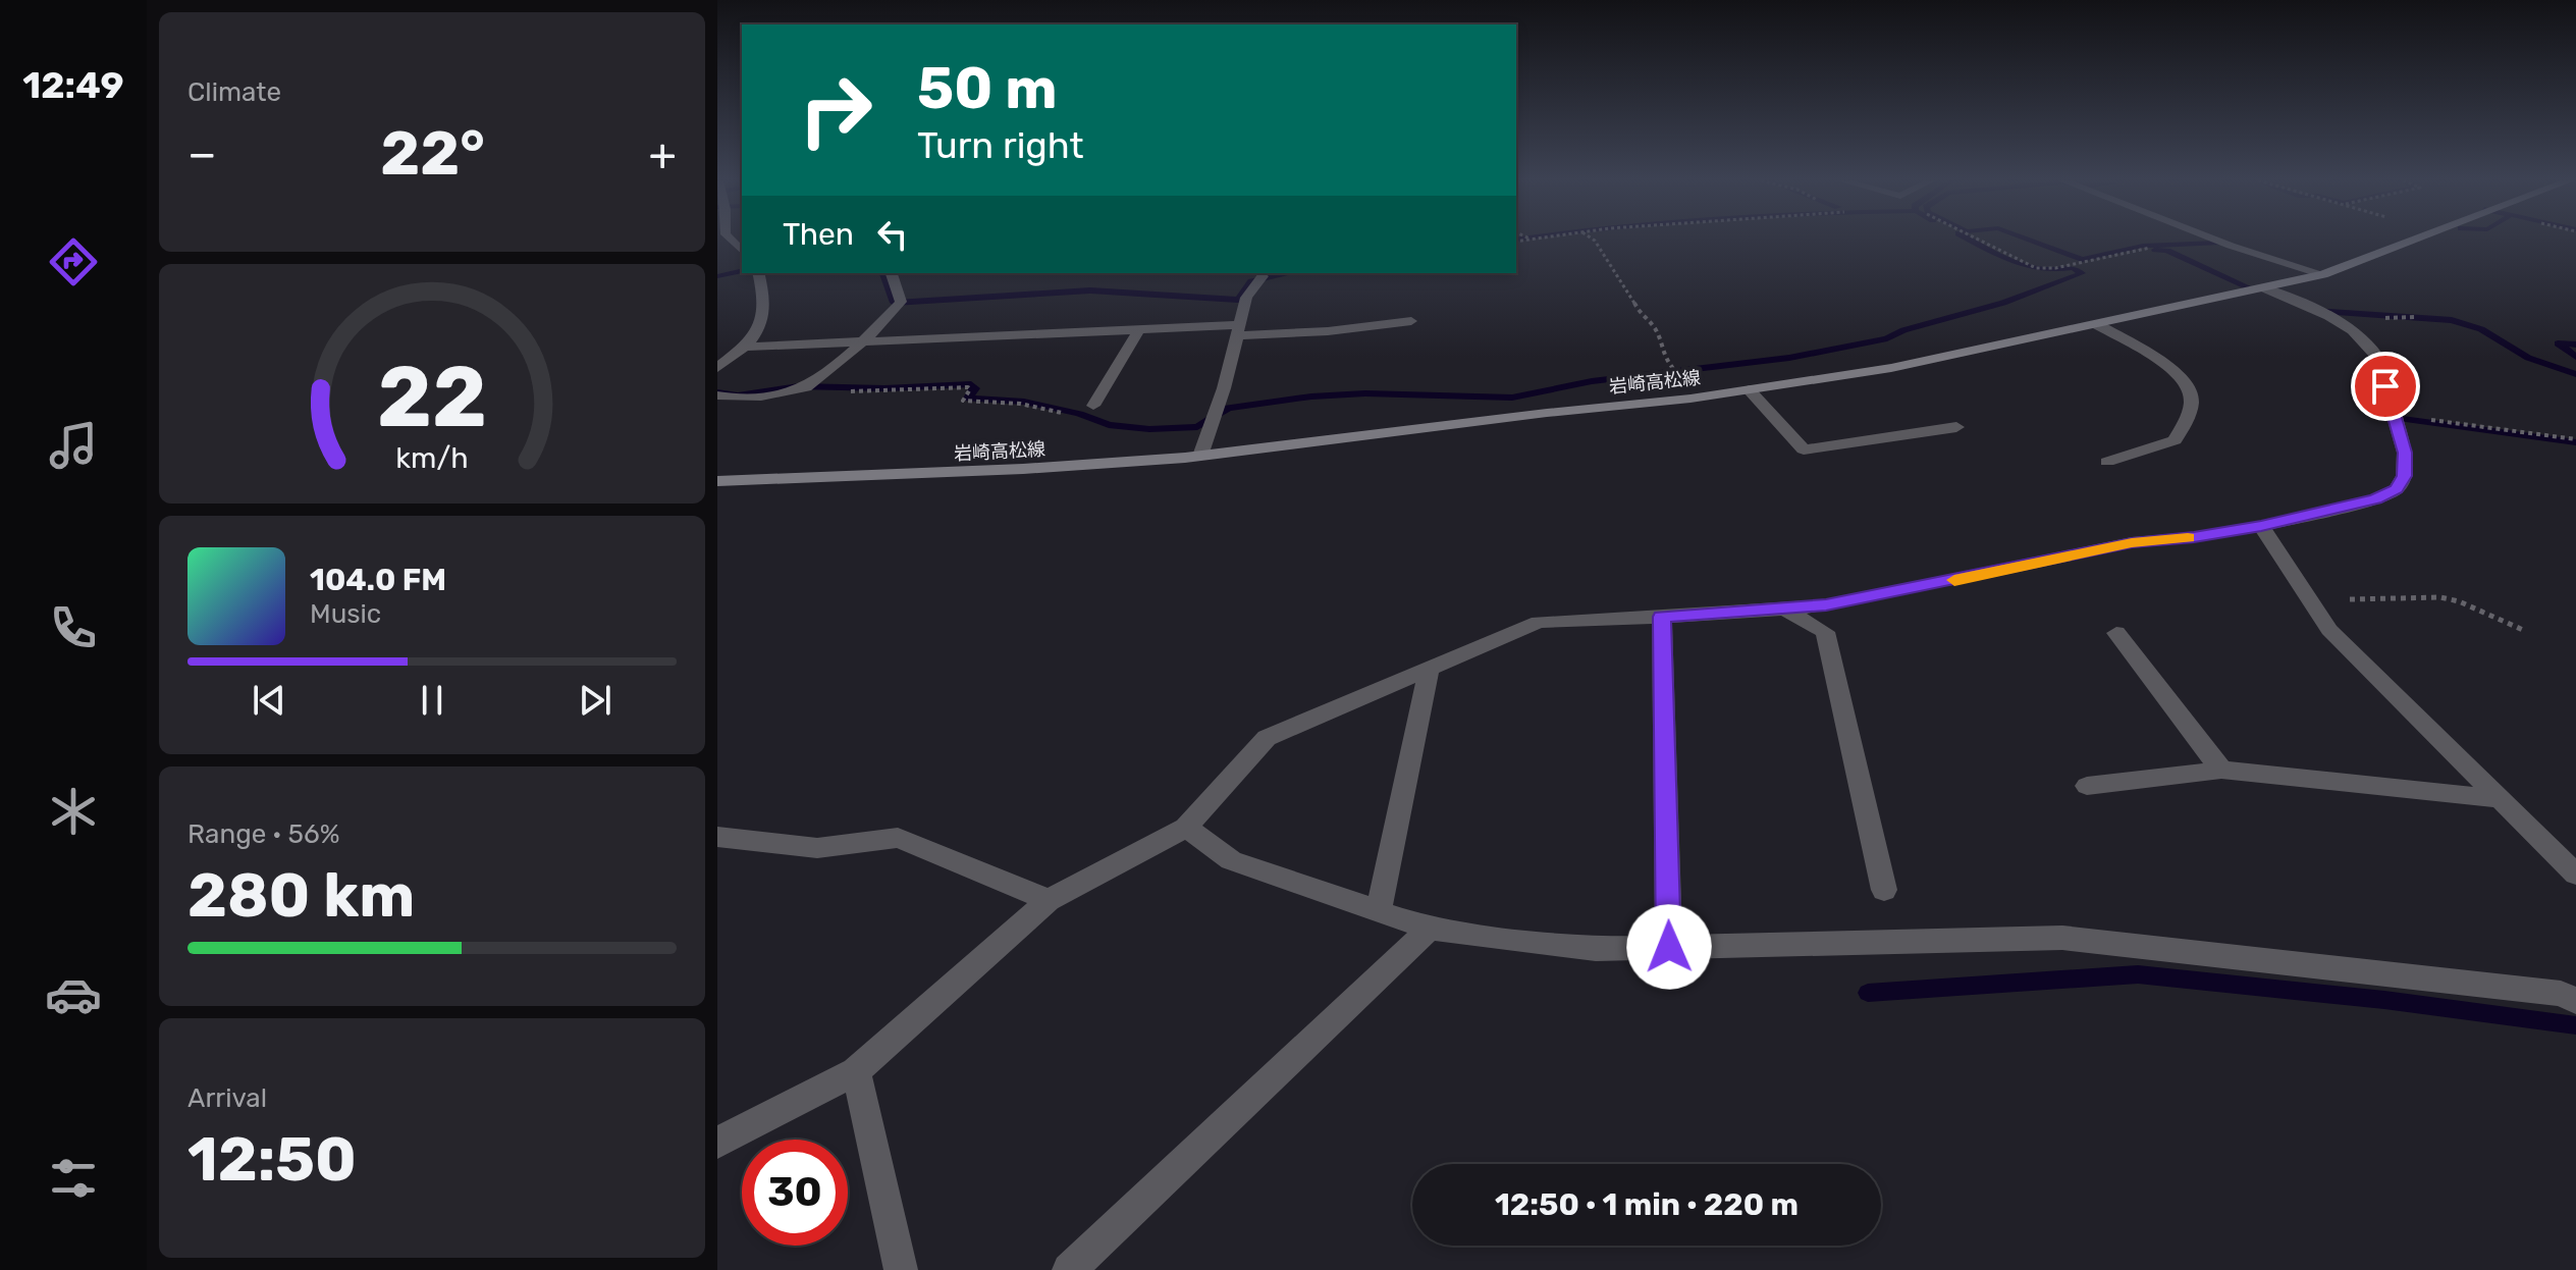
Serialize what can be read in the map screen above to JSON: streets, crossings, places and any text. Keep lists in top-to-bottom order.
{
  "streets": {
    "main road": ["岩崎高松線"]
  },
  "page": {
    "tabs": "12:49",
    "tile": [
      "Climate",
      ["Range · 56%", "280 km"],
      ["Arrival", "12:50"]
    ],
    "turn": ["50 m", "Turn right"],
    "heat": ["−", "22°", "+"],
    "then": "Then",
    "song": ["104.0 FM", "Music"],
    "limit": "30",
    "trip": "12:50 · 1 min · 220 m",
    "gauge": ["22", "km/h"]
  }
}
